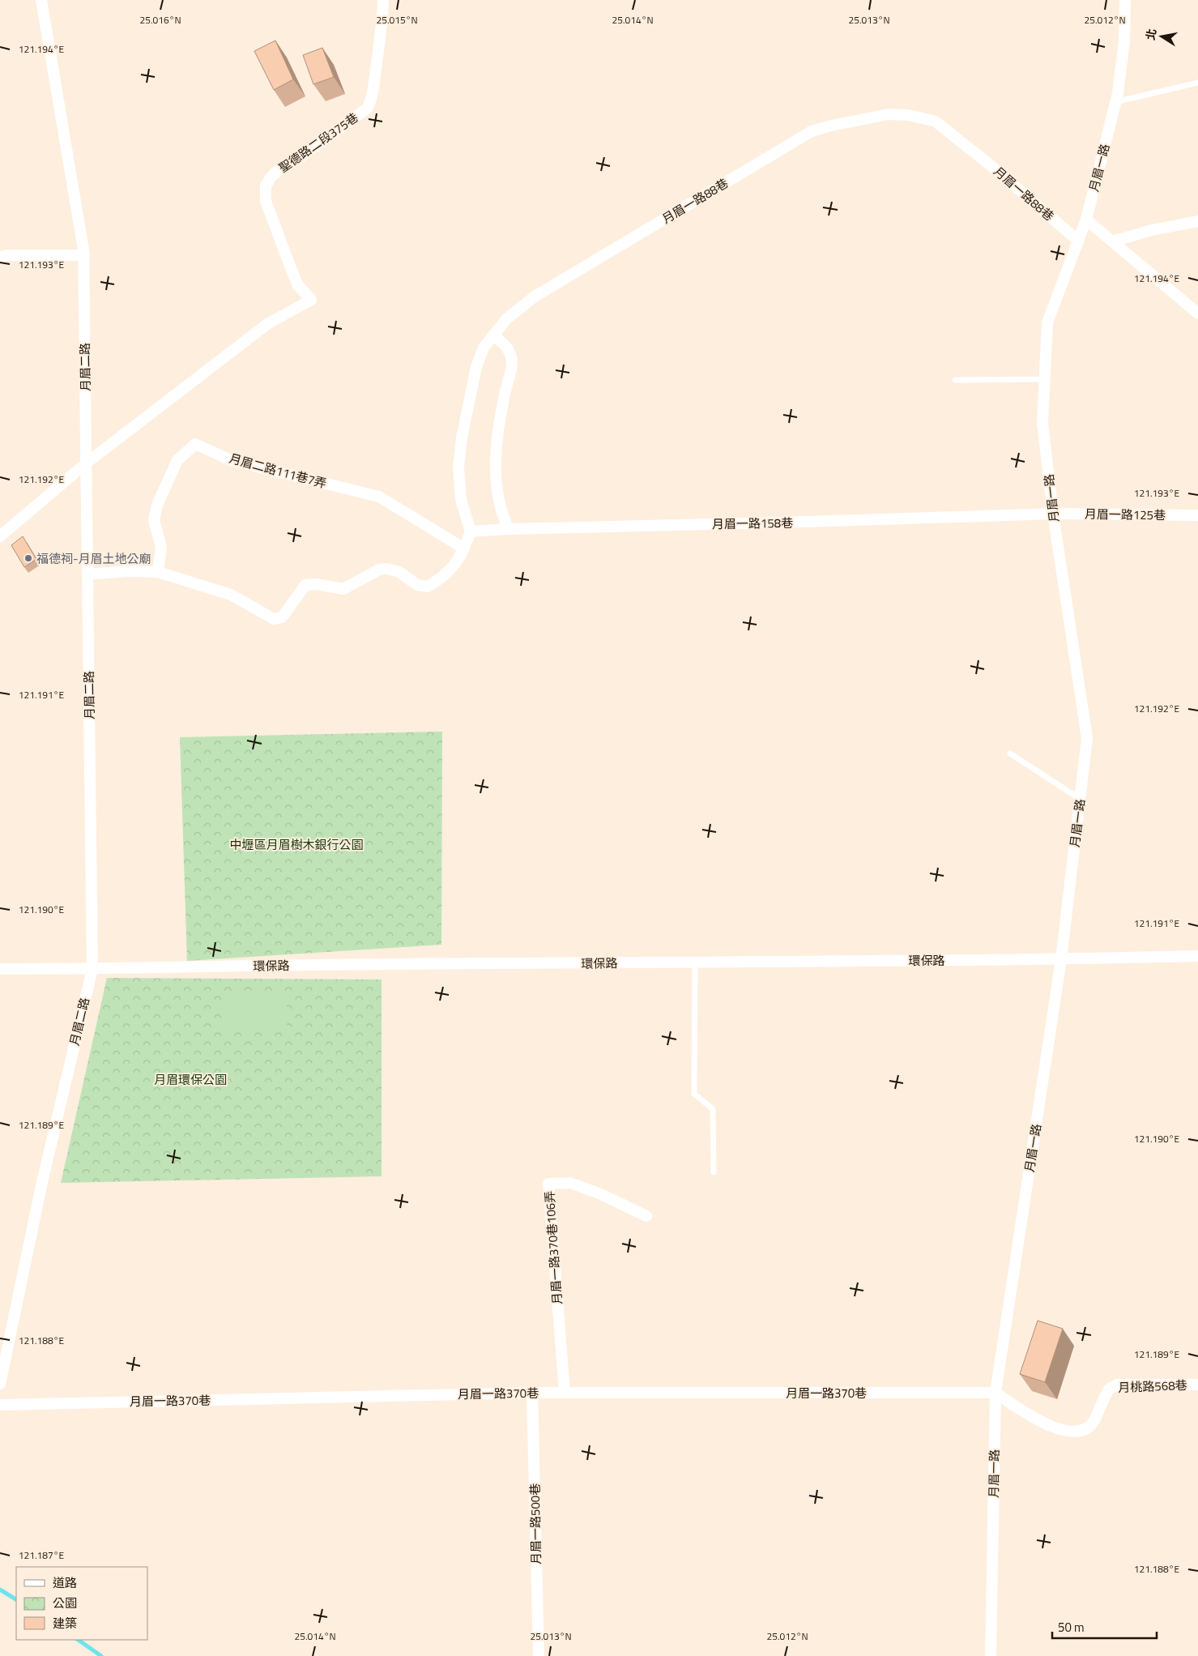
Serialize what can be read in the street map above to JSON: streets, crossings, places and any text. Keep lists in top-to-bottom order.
{
  "streets": {
    "street": [
      "聖德路二段375巷",
      "月眉一路",
      "月眉一路88巷",
      "月眉二路",
      "月眉二路111巷7弄",
      "月眉一路125巷",
      "月眉一路158巷",
      "環保路",
      "月眉一路370巷106弄",
      "月桃路568巷",
      "月眉一路370巷",
      "月眉一路500巷"
    ]
  },
  "crossings": [
    ["聖德路二段375巷", "月眉二路"],
    ["月眉一路", "月眉一路88巷"],
    ["月眉一路", "月眉一路125巷"],
    ["月眉一路", "月眉一路158巷"],
    ["月眉一路", "環保路"],
    ["月眉一路", "月桃路568巷"],
    ["月眉一路", "月眉一路370巷"],
    ["月眉一路88巷", "月眉一路158巷"],
    ["月眉二路", "環保路"],
    ["月眉一路125巷", "月眉一路158巷"],
    ["月眉一路370巷106弄", "月眉一路370巷"],
    ["月桃路568巷", "月眉一路370巷"],
    ["月眉一路370巷", "月眉一路500巷"]
  ],
  "parks": ["中壢區月眉樹木銀行公園", "月眉環保公園"],
  "places": ["福德祠-月眉土地公廟"],
  "legend": ["道路", "公園", "建築"],
  "scale_bar": "50 m",
  "north": "left",
  "coordinates": [
    "25.016°N",
    "25.015°N",
    "25.014°N",
    "25.013°N",
    "25.012°N",
    "121.194°E",
    "121.193°E",
    "121.192°E",
    "121.191°E",
    "121.190°E",
    "121.189°E",
    "121.188°E",
    "121.187°E"
  ]
}
